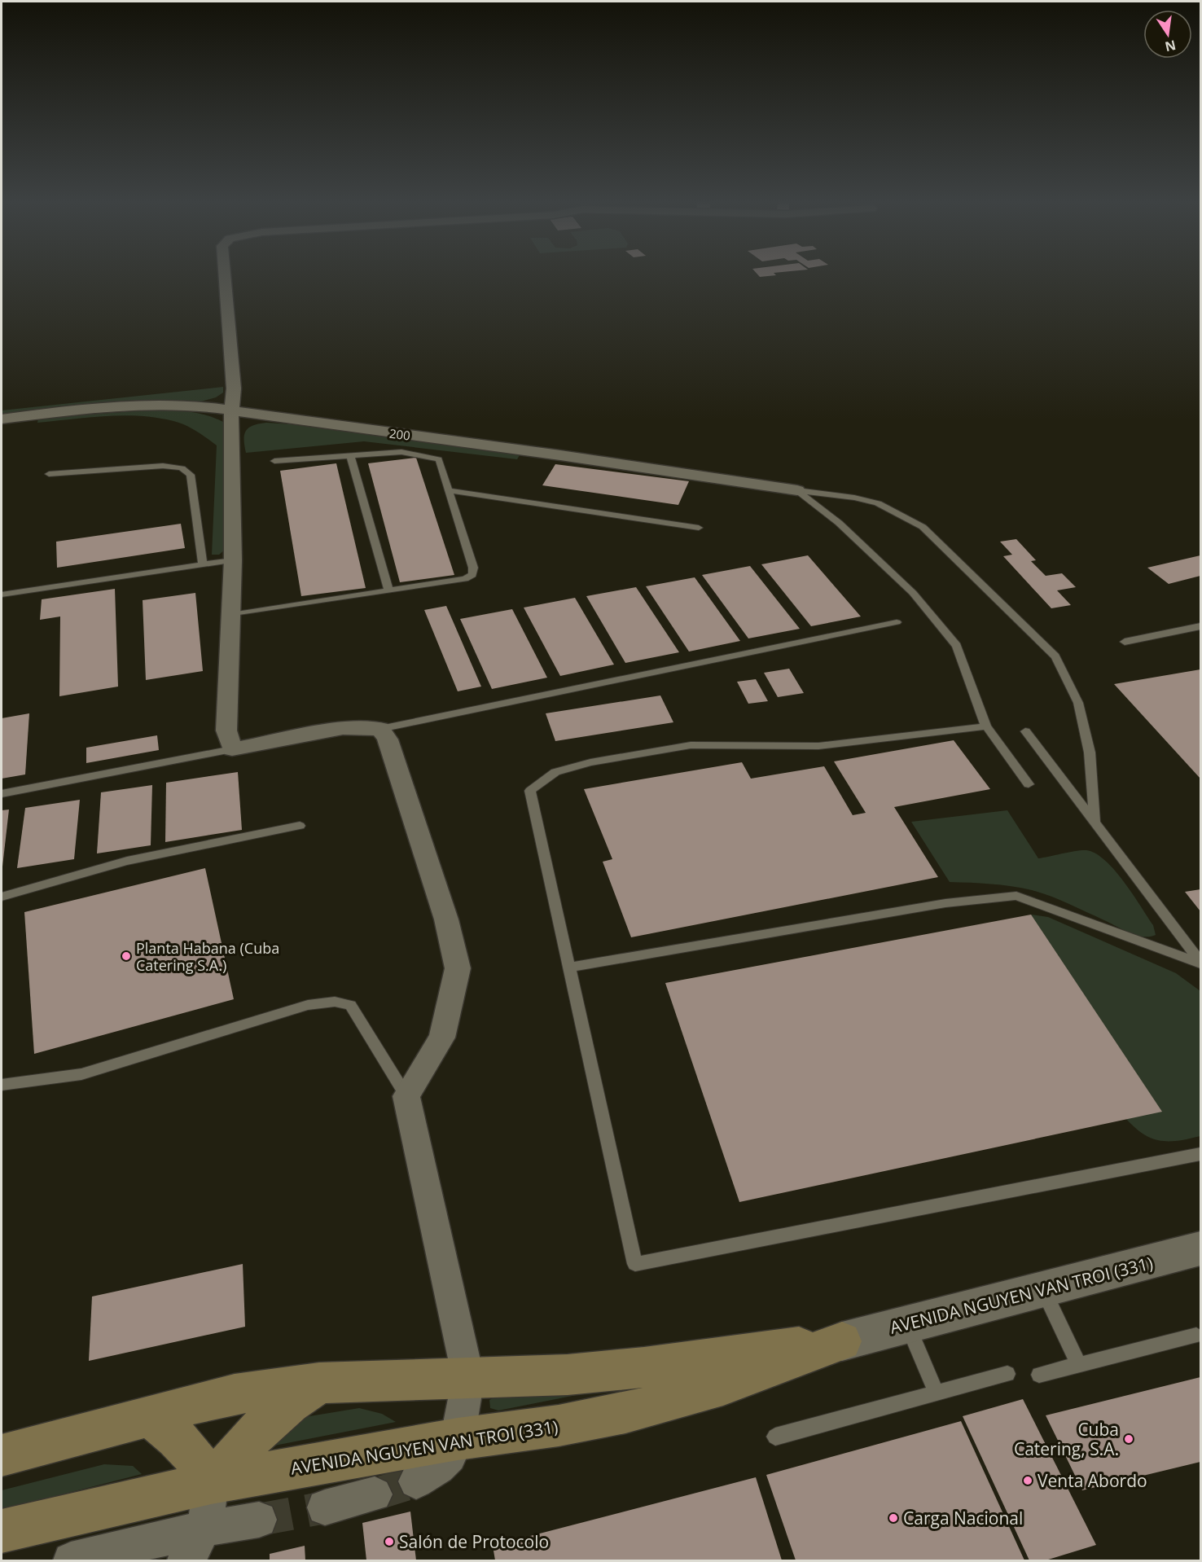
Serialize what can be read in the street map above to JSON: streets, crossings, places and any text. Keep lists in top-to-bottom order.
{
  "streets": {
    "main road": ["AVENIDA NGUYEN VAN TROI (331)"],
    "street": ["200"]
  },
  "places": [
    "Planta Habana (Cuba Catering S.A.)",
    "Cuba Catering, S.A.",
    "Venta Abordo",
    "Carga Nacional",
    "Salón de Protocolo"
  ],
  "north": "bottom"
}
